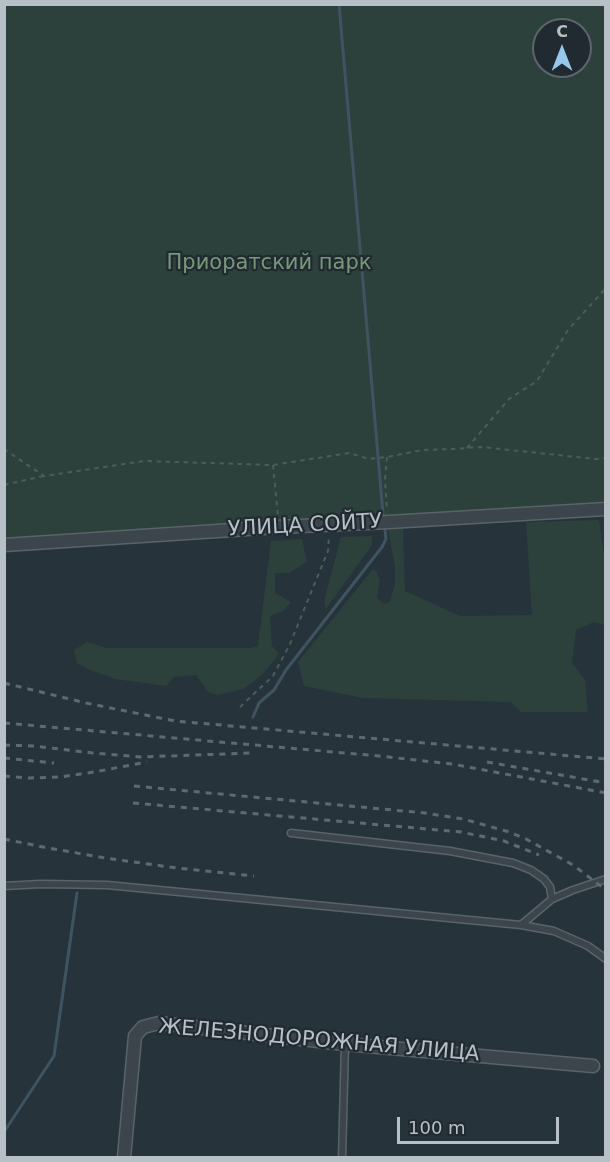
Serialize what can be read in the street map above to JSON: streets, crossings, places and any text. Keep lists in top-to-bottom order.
{
  "streets": {
    "street": ["УЛИЦА СОЙТУ", "ЖЕЛЕЗНОДОРОЖНАЯ УЛИЦА"]
  },
  "parks": ["Приоратский парк"],
  "scale_bar": "100 m",
  "north": "top"
}
